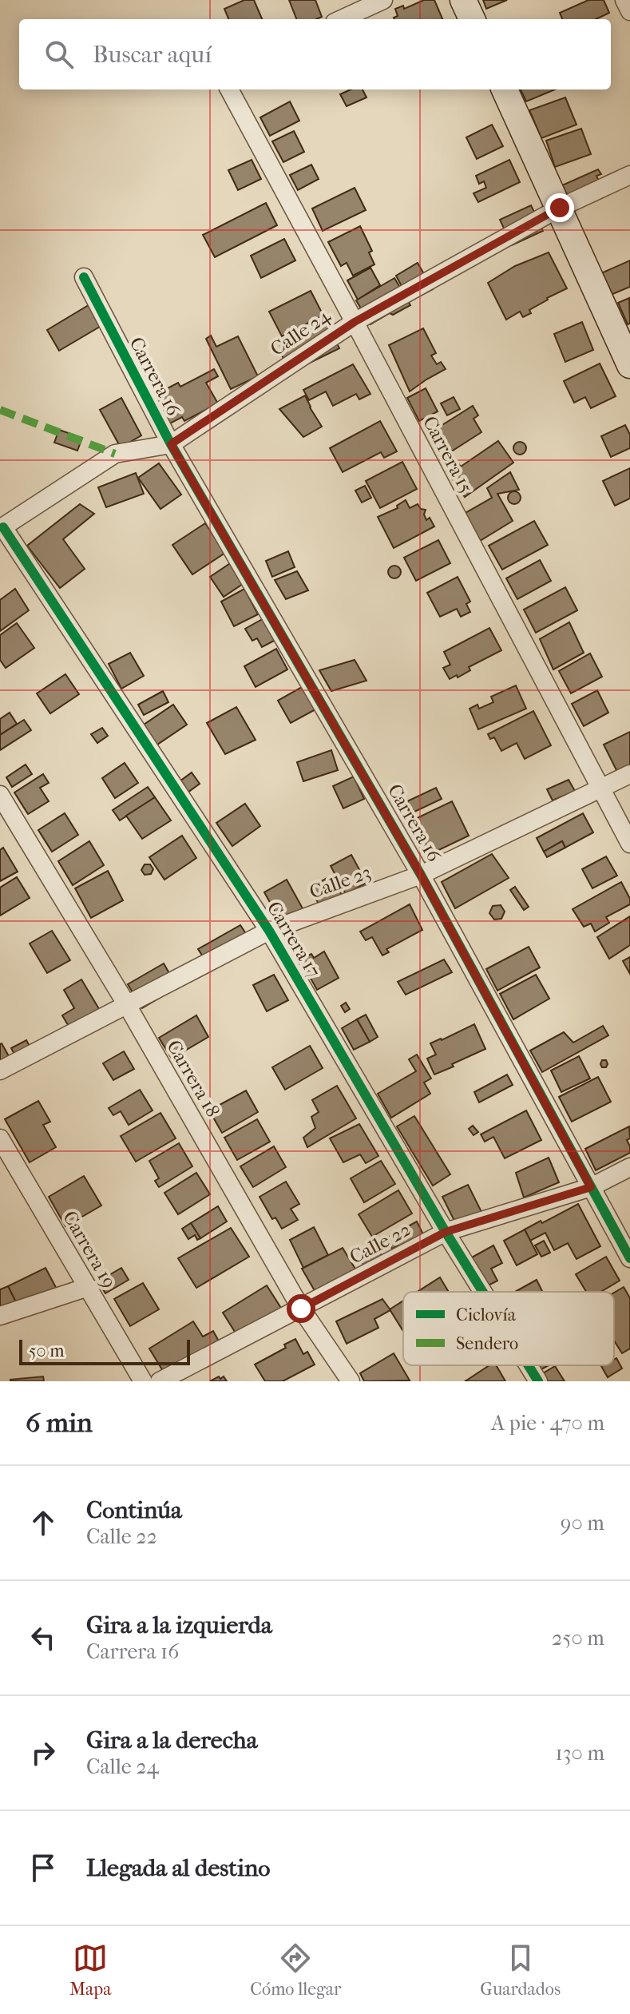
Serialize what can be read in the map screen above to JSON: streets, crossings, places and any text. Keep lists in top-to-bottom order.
{
  "streets": {
    "street": [
      "Calle 24",
      "Carrera 16",
      "Carrera 15",
      "Calle 23",
      "Carrera 17",
      "Carrera 18",
      "Calle 22",
      "Carrera 19"
    ]
  },
  "crossings": [
    ["Calle 24", "Carrera 16"],
    ["Calle 24", "Carrera 15"],
    ["Calle 24", "Carrera 17"],
    ["Carrera 16", "Calle 23"],
    ["Carrera 16", "Calle 22"],
    ["Carrera 15", "Calle 23"],
    ["Calle 23", "Carrera 17"],
    ["Calle 23", "Carrera 18"],
    ["Carrera 17", "Calle 22"],
    ["Carrera 18", "Calle 22"]
  ],
  "legend": ["Ciclovía", "Sendero"],
  "scale_bar": "50 m",
  "page": {
    "search": "Buscar aquí",
    "scale": "50 m",
    "heading": ["6 min", "A pie · 470 m"],
    "list": [
      ["Continúa", "Calle 22", "90 m"],
      ["Gira a la izquierda", "Carrera 16", "250 m"],
      ["Gira a la derecha", "Calle 24", "130 m"],
      "Llegada al destino"
    ],
    "nav": ["Mapa", "Cómo llegar", "Guardados"]
  }
}
